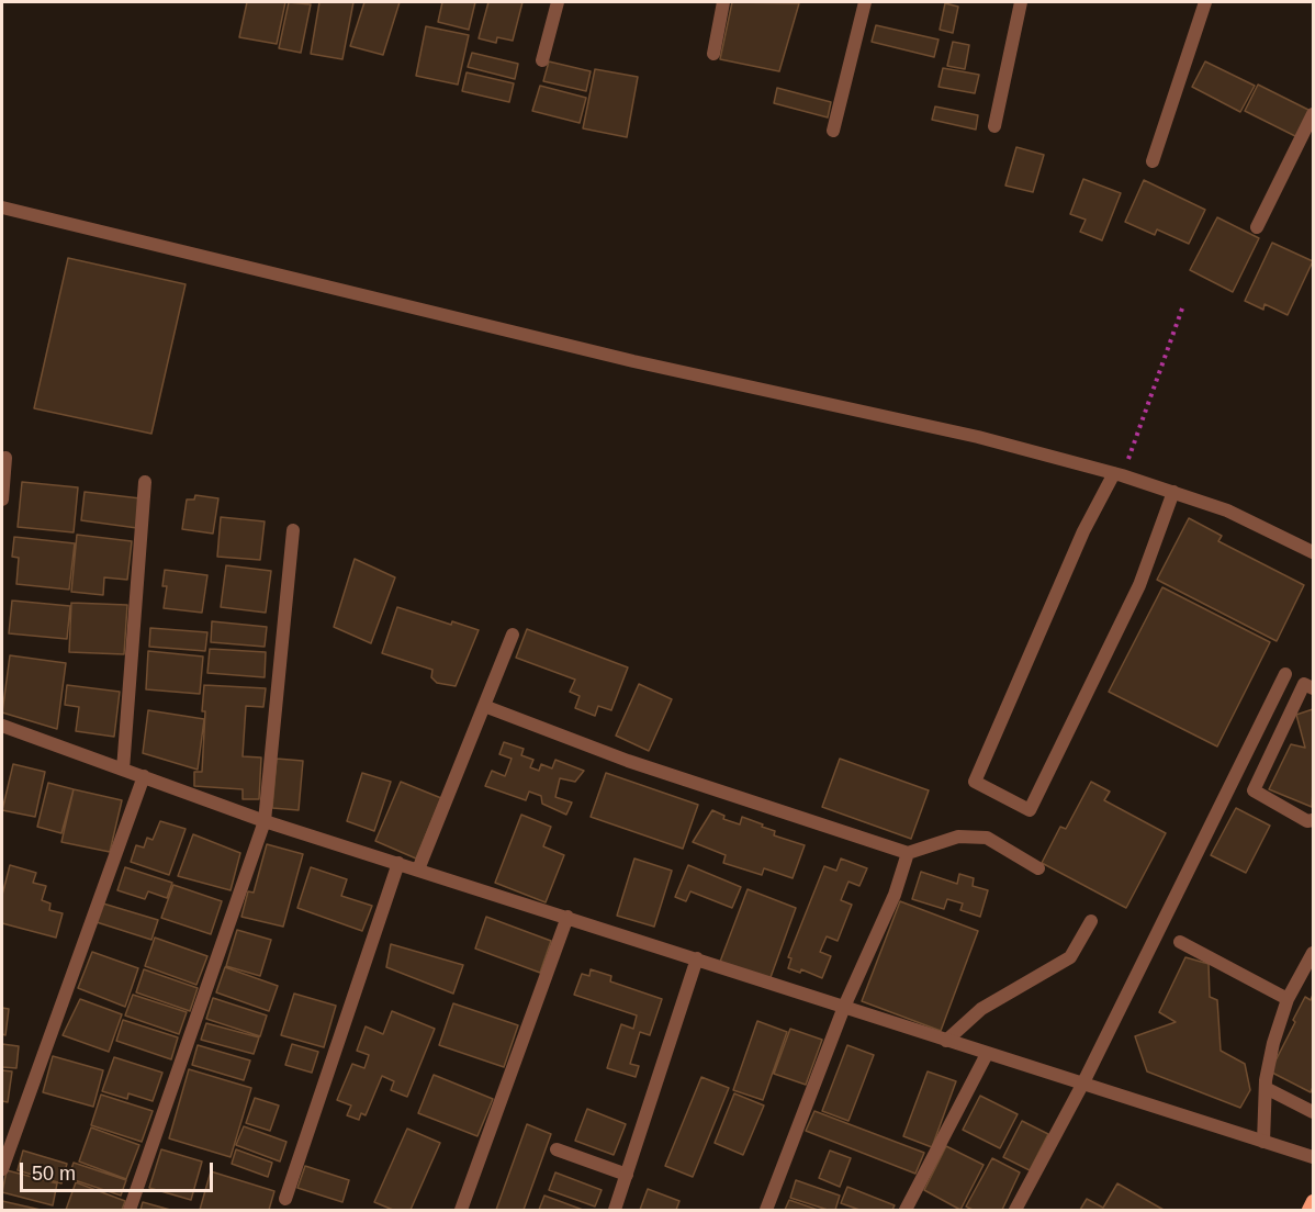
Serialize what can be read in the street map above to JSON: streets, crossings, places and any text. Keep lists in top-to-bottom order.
{
  "scale_bar": "50 m"
}
